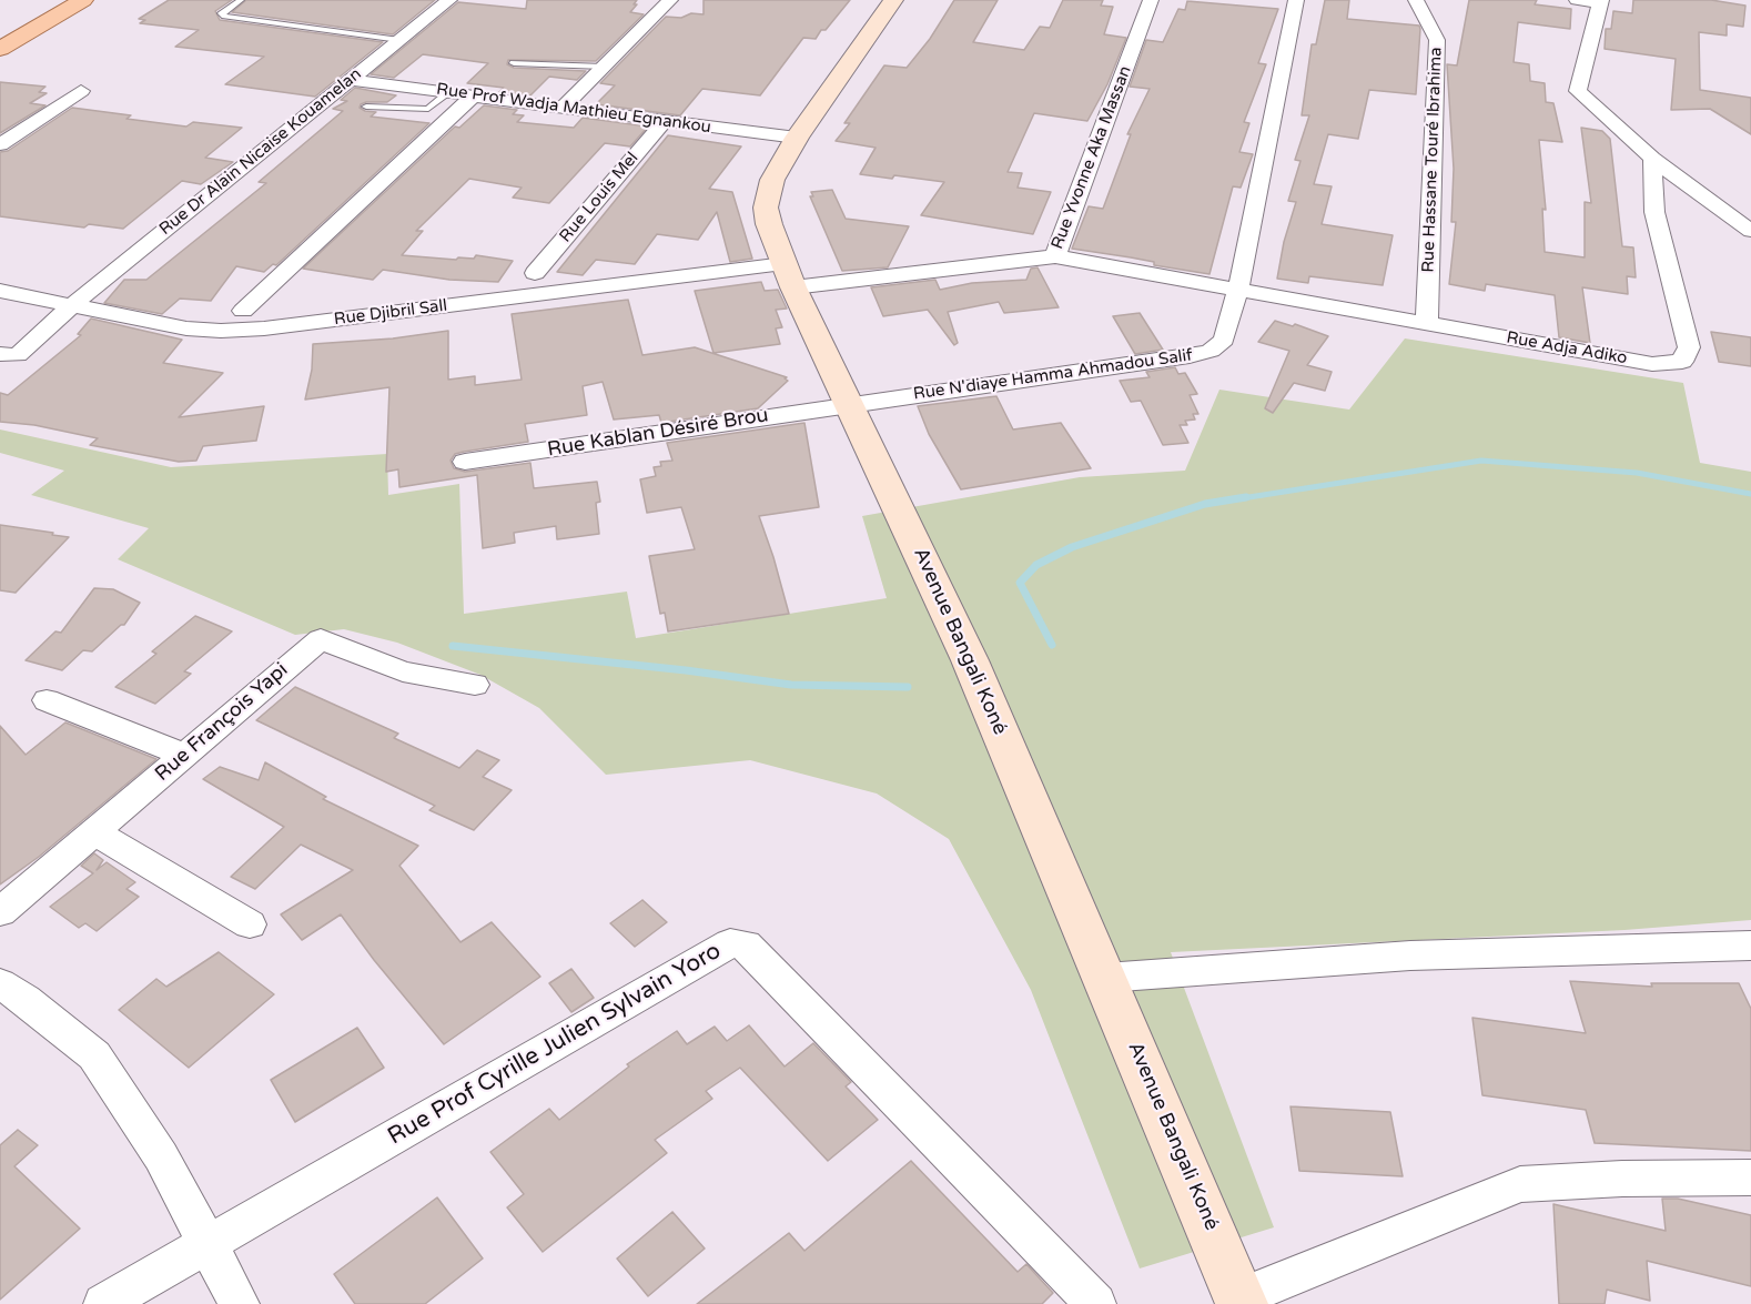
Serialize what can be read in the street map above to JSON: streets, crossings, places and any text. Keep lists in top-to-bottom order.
{
  "streets": {
    "street": [
      "Rue Prof Wadja Mathieu Egnankou",
      "Rue Dr Alain Nicaise Kouamelan",
      "Rue Yvonne Aka Massan",
      "Rue Hassane Touré Ibrahima",
      "Rue Louis Mel",
      "Rue Djibril Sall",
      "Rue Adja Adiko",
      "Rue N'diaye Hamma Ahmadou Salif",
      "Rue Kablan Désiré Brou",
      "Avenue Bangali Koné",
      "Rue François Yapi",
      "Rue Prof Cyrille Julien Sylvain Yoro"
    ]
  },
  "crossings": [
    ["Rue Prof Wadja Mathieu Egnankou", "Rue Dr Alain Nicaise Kouamelan"],
    ["Rue Prof Wadja Mathieu Egnankou", "Rue Louis Mel"],
    ["Rue Prof Wadja Mathieu Egnankou", "Avenue Bangali Koné"],
    ["Rue Dr Alain Nicaise Kouamelan", "Rue Djibril Sall"],
    ["Rue Yvonne Aka Massan", "Rue Djibril Sall"],
    ["Rue Yvonne Aka Massan", "Rue Adja Adiko"],
    ["Rue Yvonne Aka Massan", "Avenue Bangali Koné"],
    ["Rue Hassane Touré Ibrahima", "Rue Adja Adiko"],
    ["Rue Djibril Sall", "Avenue Bangali Koné"],
    ["Rue Adja Adiko", "Rue N'diaye Hamma Ahmadou Salif"],
    ["Rue N'diaye Hamma Ahmadou Salif", "Rue Kablan Désiré Brou"],
    ["Rue N'diaye Hamma Ahmadou Salif", "Avenue Bangali Koné"],
    ["Rue Kablan Désiré Brou", "Avenue Bangali Koné"]
  ]
}
